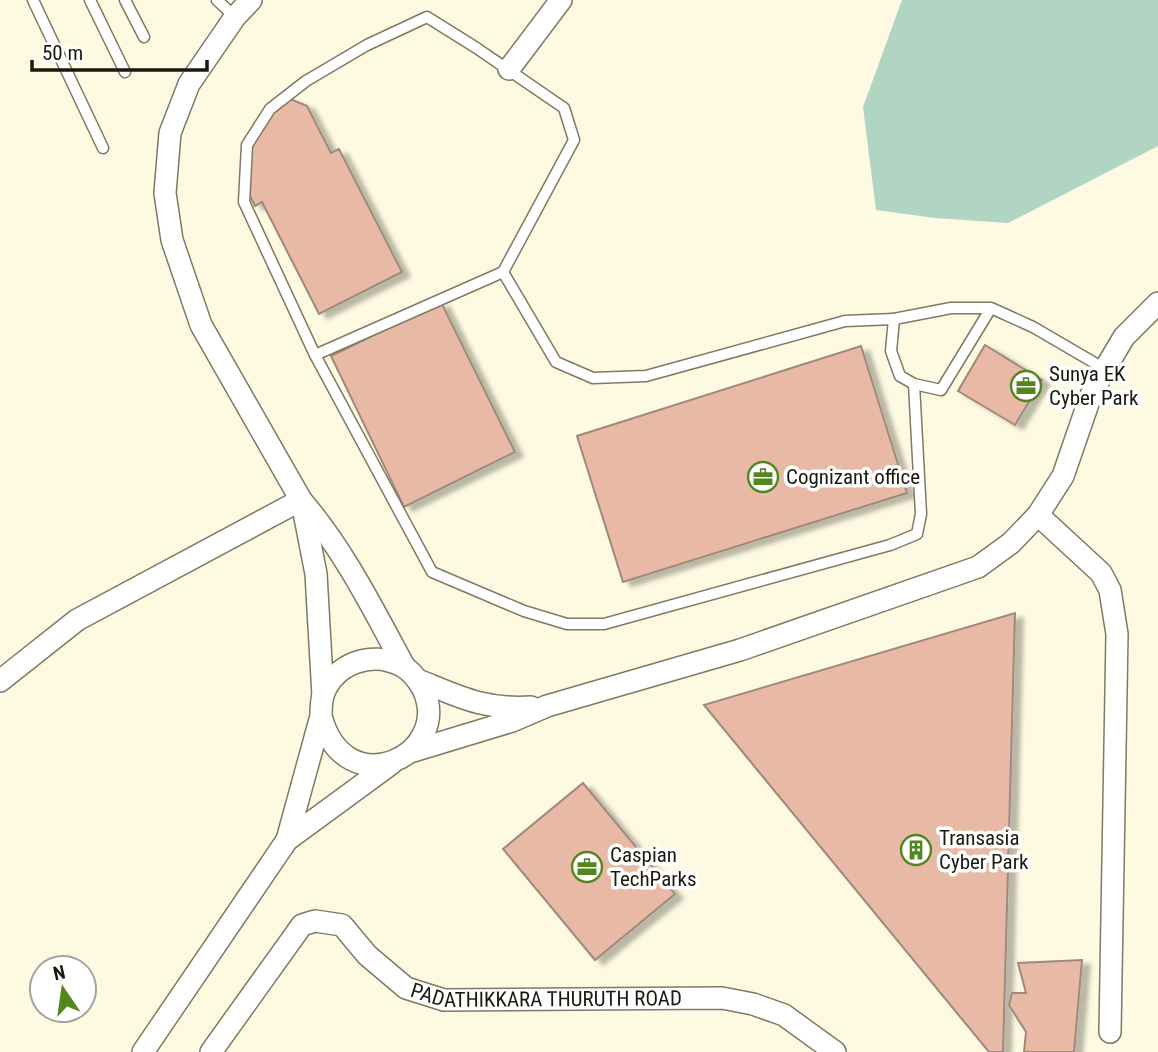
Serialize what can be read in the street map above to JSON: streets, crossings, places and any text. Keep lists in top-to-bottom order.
{
  "streets": {
    "street": ["PADATHIKKARA THURUTH ROAD"]
  },
  "places": {
    "office": ["Sunya EK Cyber Park", "Cognizant office", "Caspian TechParks"],
    "building": ["Transasia Cyber Park"]
  },
  "scale_bar": "50 m",
  "north": "top"
}
